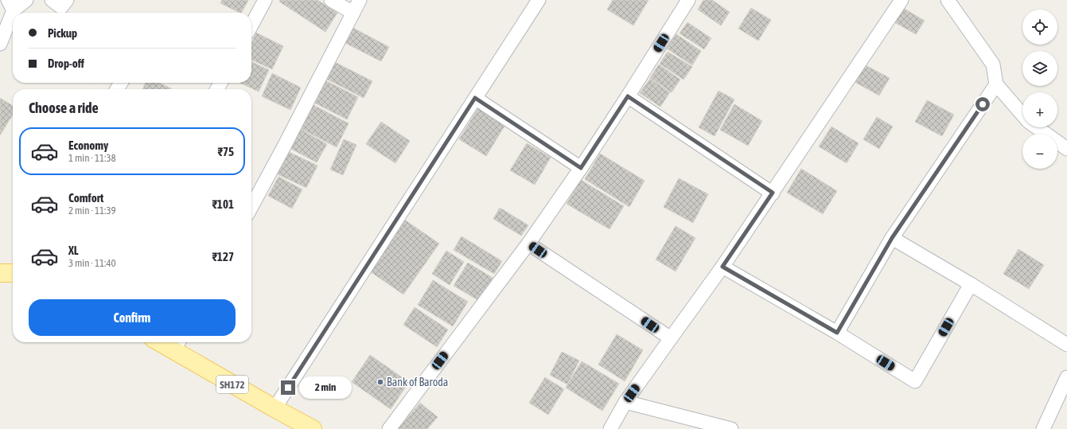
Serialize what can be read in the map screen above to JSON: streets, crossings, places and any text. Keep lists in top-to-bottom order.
{
  "streets": {
    "main road": ["SH172"]
  },
  "places": ["Bank of Baroda"],
  "page": {
    "map_buttons": ["+", "−"],
    "banner": ["Pickup", "Drop-off"],
    "heading": "Choose a ride",
    "list": [
      {
        "name": "Economy",
        "note": "1 min · 11:38",
        "value": "₹75"
      },
      {
        "name": "Comfort",
        "note": "2 min · 11:39",
        "value": "₹101"
      },
      {
        "name": "XL",
        "note": "3 min · 11:40",
        "value": "₹127"
      }
    ],
    "buttons": "Confirm",
    "bubble": "2 min"
  }
}
